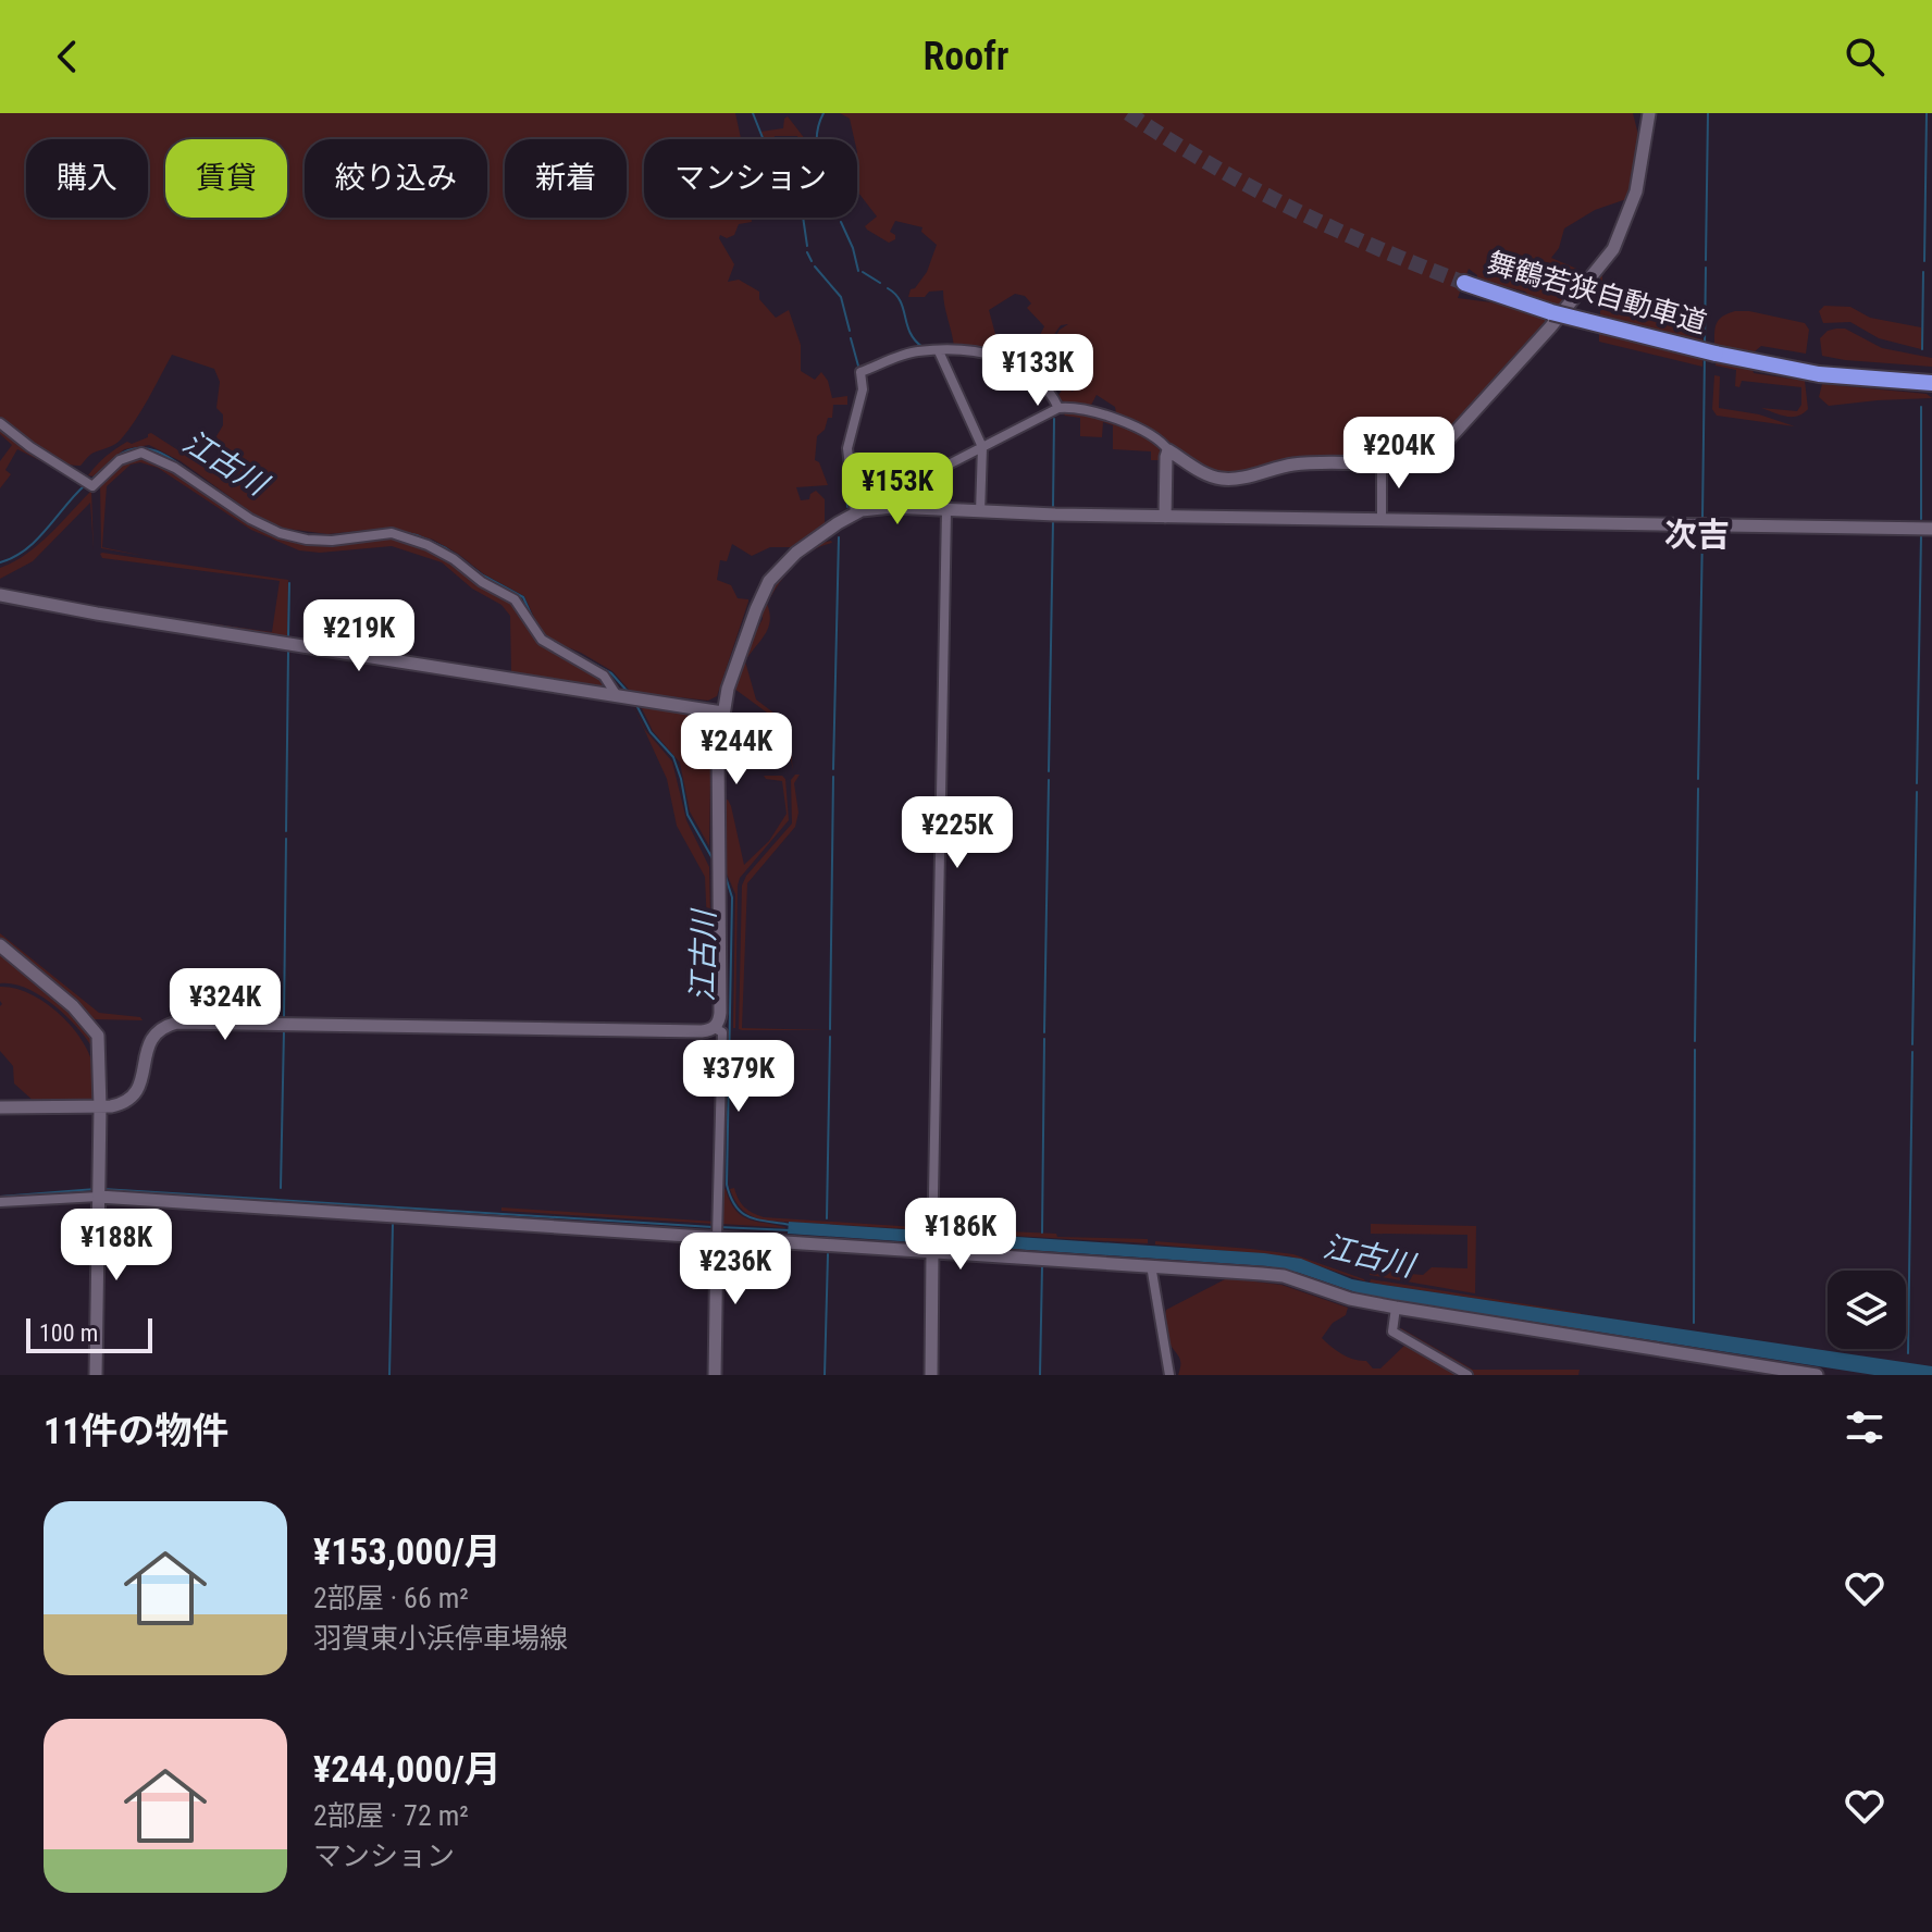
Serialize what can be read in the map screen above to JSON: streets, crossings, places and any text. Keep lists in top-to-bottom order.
{
  "streets": {
    "highway": ["舞鶴若狭自動車道"]
  },
  "districts": ["次吉"],
  "water": ["江古川"],
  "scale_bar": "100 m",
  "page": {
    "header": "Roofr",
    "chip": [
      "購入",
      "賃貸",
      "絞り込み",
      "新着",
      "マンション"
    ],
    "price": [
      "¥133K",
      "¥204K",
      "¥153K",
      "¥219K",
      "¥244K",
      "¥225K",
      "¥324K",
      "¥379K",
      "¥186K",
      "¥188K",
      "¥236K"
    ],
    "scale": "100 m",
    "heading": "11件の物件",
    "list": [
      {
        "name": "¥153,000/月",
        "note": "2部屋 · 66 m² · 羽賀東小浜停車場線"
      },
      {
        "name": "¥244,000/月",
        "note": "2部屋 · 72 m² · マンション"
      }
    ]
  }
}
